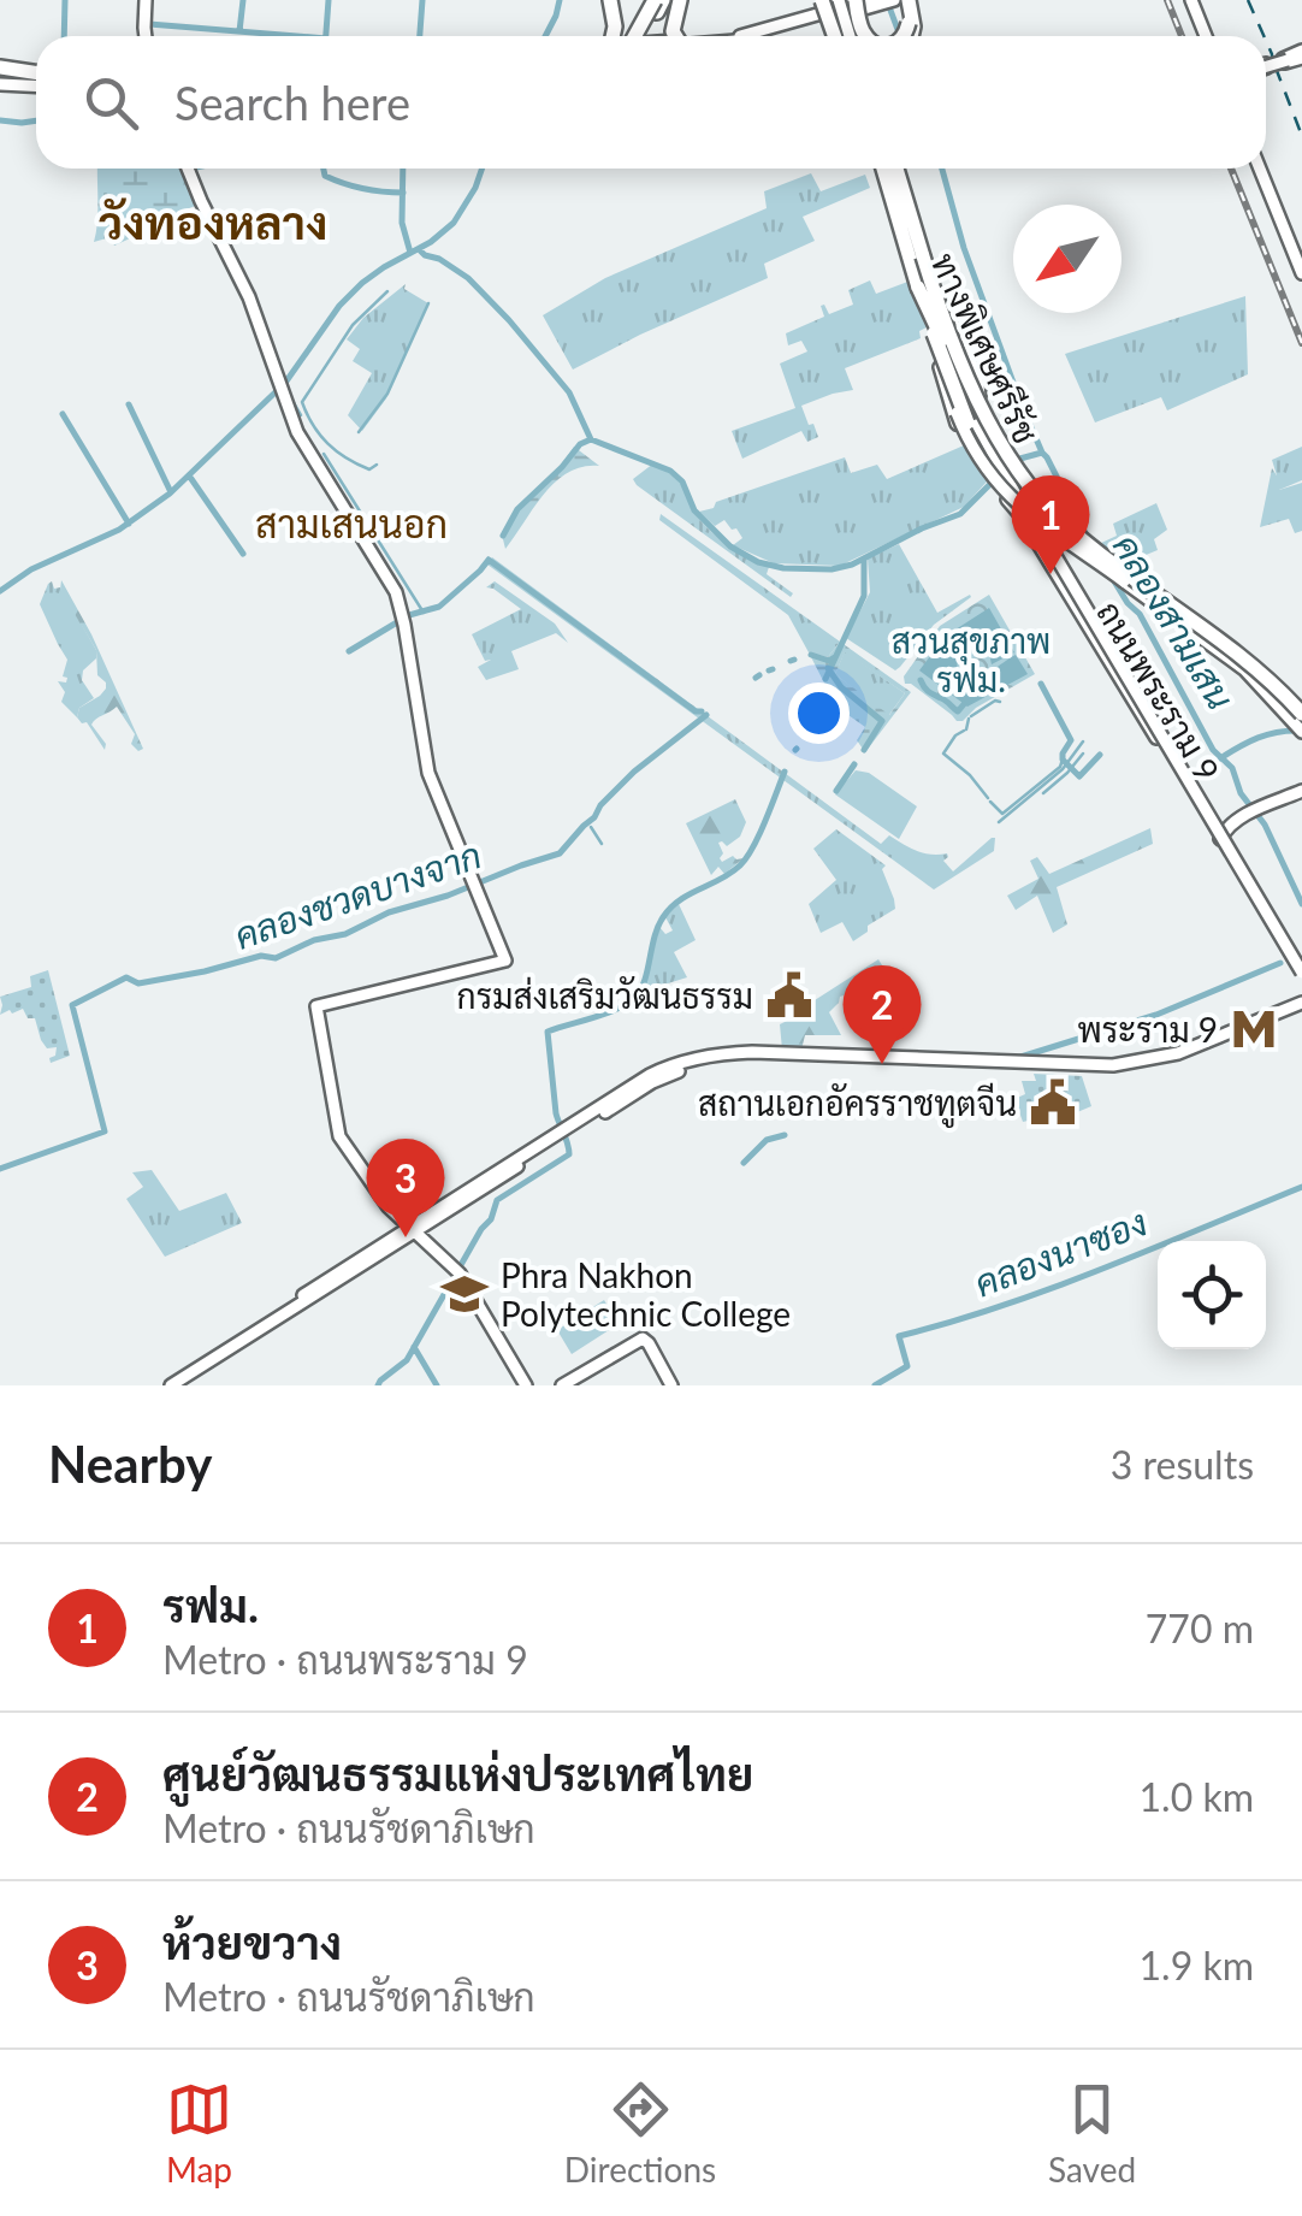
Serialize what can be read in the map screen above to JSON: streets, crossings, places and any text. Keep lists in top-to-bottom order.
{
  "streets": {
    "highway": ["ทางพิเศษศรีรัช"],
    "main road": ["ถนนพระราม 9"]
  },
  "districts": ["วังทองหลาง", "สามเสนนอก"],
  "water": ["คลองสามเสน", "คลองชวดบางจาก", "คลองนาซอง"],
  "parks": ["สวนสุขภาพ รฟม."],
  "places": {
    "public building": ["กรมส่งเสริมวัฒนธรรม", "สถานเอกอัครราชทูตจีน"],
    "metro station": ["พระราม 9"],
    "school or university": ["Phra Nakhon Polytechnic College"]
  },
  "north": "bottom left",
  "page": {
    "search": "Search here",
    "pins": ["1", "2", "3"],
    "heading": ["Nearby", "3 results"],
    "list": [
      {
        "mark": "1",
        "name": "รฟม.",
        "note": "Metro · ถนนพระราม 9",
        "value": "770 m"
      },
      {
        "mark": "2",
        "name": "ศูนย์วัฒนธรรมแห่งประเทศไทย",
        "note": "Metro · ถนนรัชดาภิเษก",
        "value": "1.0 km"
      },
      {
        "mark": "3",
        "name": "ห้วยขวาง",
        "note": "Metro · ถนนรัชดาภิเษก",
        "value": "1.9 km"
      }
    ],
    "nav": ["Map", "Directions", "Saved"]
  }
}
